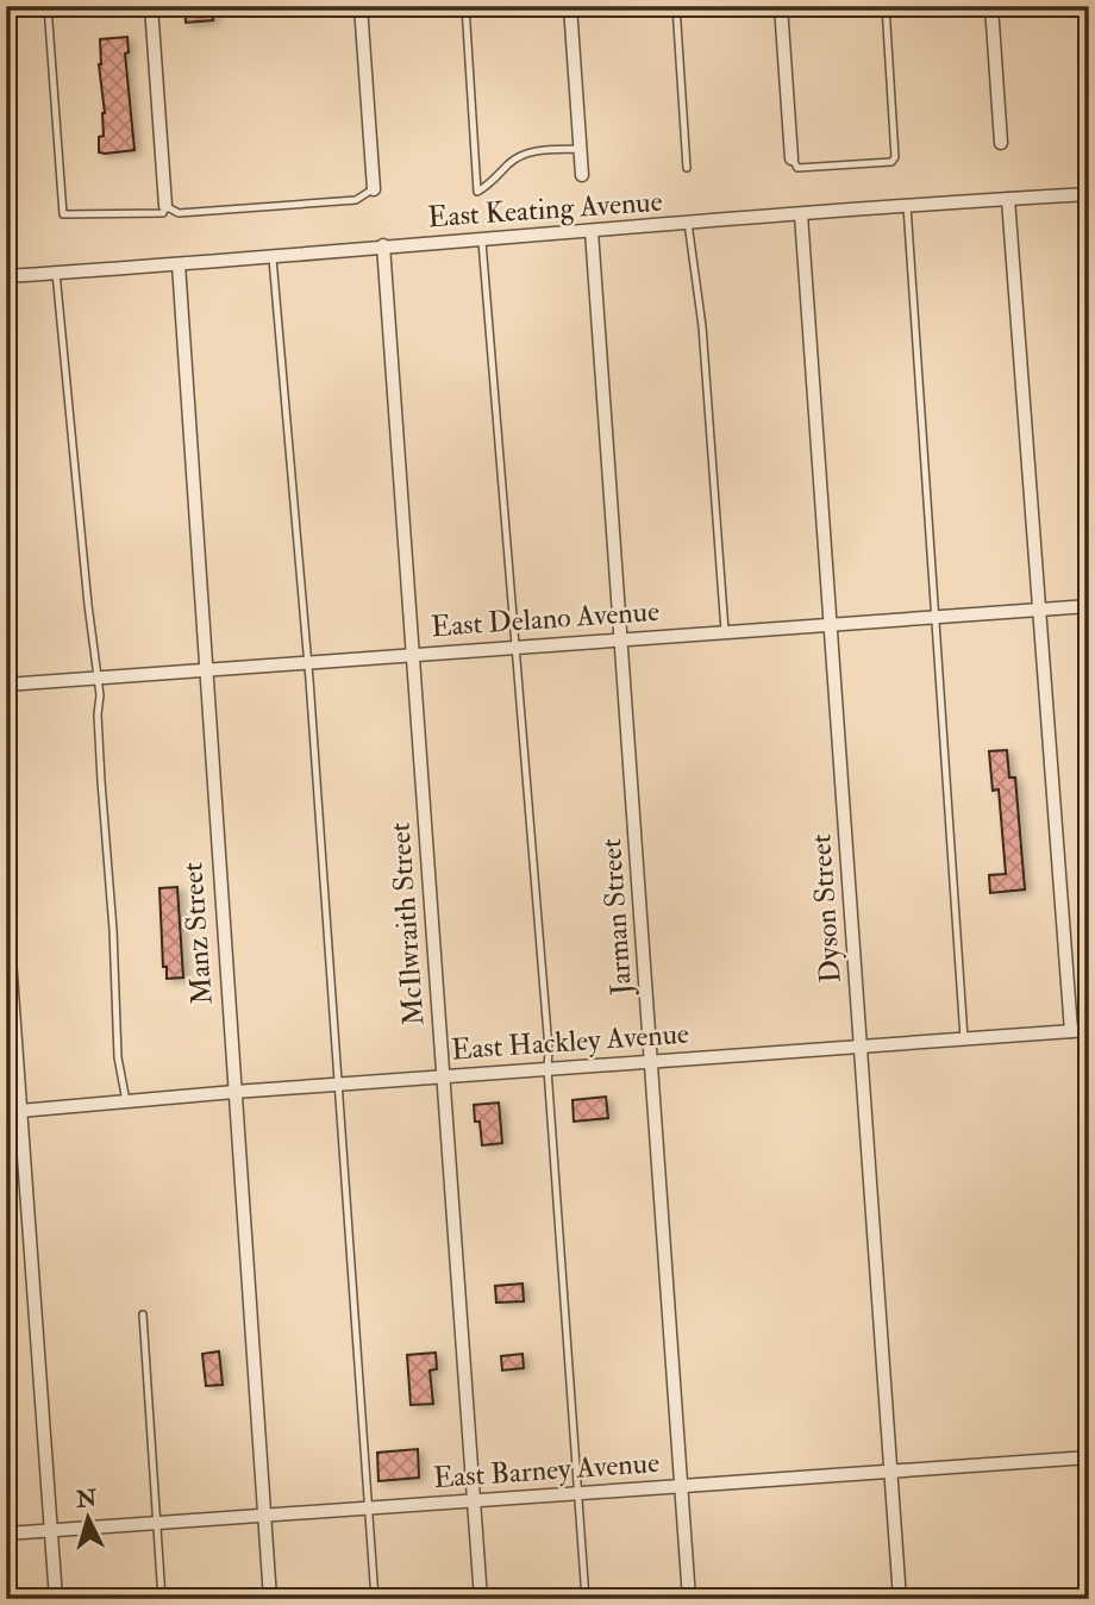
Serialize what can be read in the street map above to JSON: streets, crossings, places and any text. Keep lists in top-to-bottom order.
{
  "streets": {
    "street": [
      "East Keating Avenue",
      "East Delano Avenue",
      "Dyson Street",
      "Jarman Street",
      "McIlwraith Street",
      "Manz Street",
      "East Hackley Avenue",
      "East Barney Avenue"
    ]
  },
  "crossings": [
    ["East Keating Avenue", "Dyson Street"],
    ["East Keating Avenue", "Jarman Street"],
    ["East Keating Avenue", "McIlwraith Street"],
    ["East Keating Avenue", "Manz Street"],
    ["East Delano Avenue", "Dyson Street"],
    ["East Delano Avenue", "Jarman Street"],
    ["East Delano Avenue", "McIlwraith Street"],
    ["East Delano Avenue", "Manz Street"],
    ["Dyson Street", "East Hackley Avenue"],
    ["Dyson Street", "East Barney Avenue"],
    ["Jarman Street", "East Hackley Avenue"],
    ["Jarman Street", "East Barney Avenue"],
    ["McIlwraith Street", "East Hackley Avenue"],
    ["McIlwraith Street", "East Barney Avenue"],
    ["Manz Street", "East Hackley Avenue"],
    ["Manz Street", "East Barney Avenue"]
  ],
  "north": "top"
}
